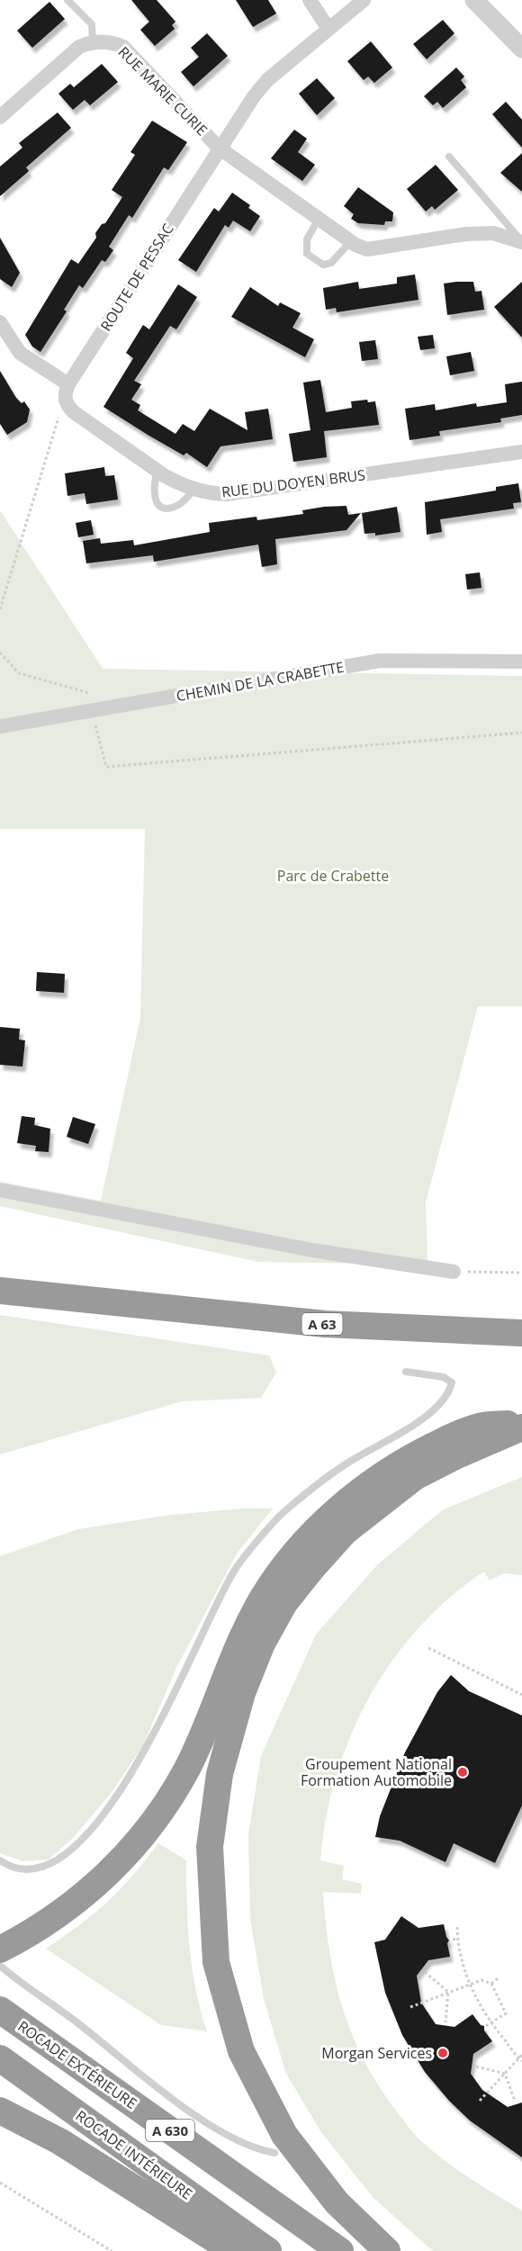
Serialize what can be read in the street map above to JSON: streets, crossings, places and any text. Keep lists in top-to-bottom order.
{
  "streets": {
    "highway": [
      "A 63",
      "ROCADE EXTÉRIEURE",
      "A 630",
      "ROCADE INTÉRIEURE"
    ],
    "street": [
      "RUE MARIE CURIE",
      "ROUTE DE PESSAC",
      "RUE DU DOYEN BRUS",
      "CHEMIN DE LA CRABETTE"
    ]
  },
  "crossings": [
    ["RUE MARIE CURIE", "ROUTE DE PESSAC"],
    ["ROUTE DE PESSAC", "RUE DU DOYEN BRUS"]
  ],
  "parks": ["Parc de Crabette"],
  "places": ["Groupement National Formation Automobile", "Morgan Services"]
}
